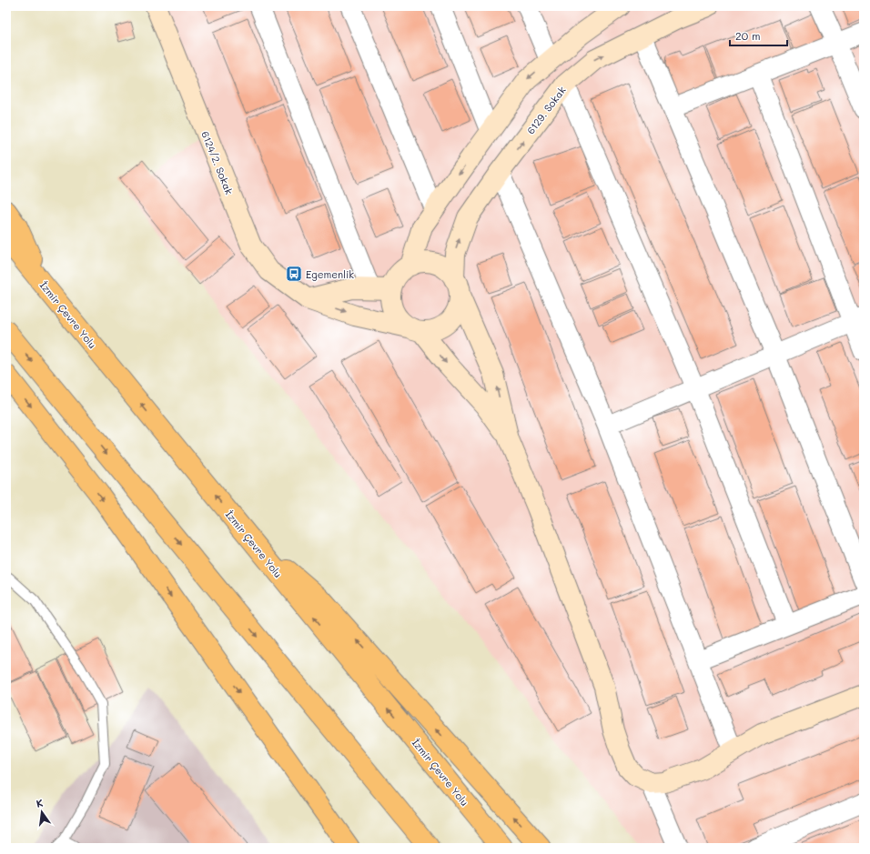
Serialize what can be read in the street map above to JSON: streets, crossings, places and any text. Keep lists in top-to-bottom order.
{
  "streets": {
    "highway": ["İzmir Çevre Yolu"],
    "street": ["6129. Sokak", "6124/2. Sokak"]
  },
  "crossings": [
    ["6129. Sokak", "6124/2. Sokak"]
  ],
  "places": {
    "bus stop": ["Egemenlik"]
  },
  "scale_bar": "20 m",
  "north": "top"
}
